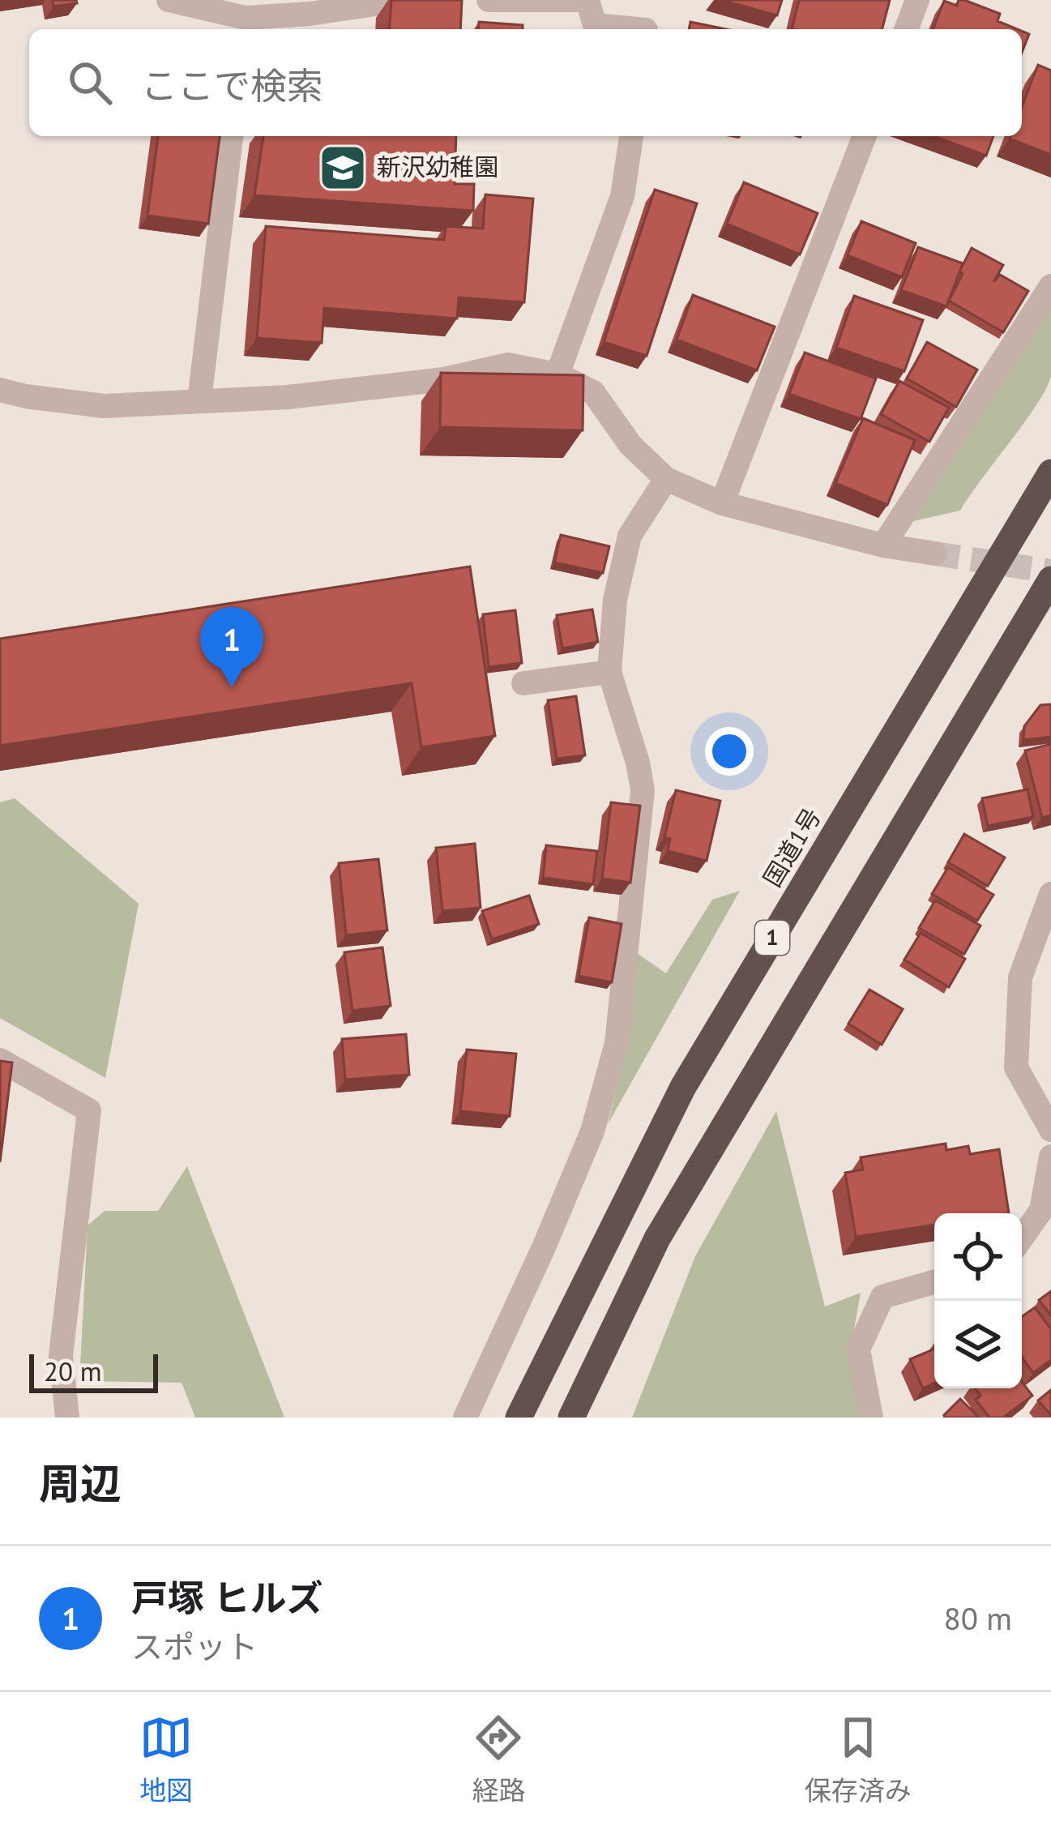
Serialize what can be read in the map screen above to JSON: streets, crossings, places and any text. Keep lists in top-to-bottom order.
{
  "streets": {
    "highway": ["国道1号", "1"]
  },
  "places": {
    "school or university": ["新沢幼稚園"]
  },
  "scale_bar": "20 m",
  "page": {
    "search": "ここで検索",
    "pins": "1",
    "scale": "20 m",
    "heading": "周辺",
    "list": [
      {
        "mark": "1",
        "name": "戸塚 ヒルズ",
        "note": "スポット",
        "value": "80 m"
      }
    ],
    "nav": ["地図", "経路", "保存済み"]
  }
}
